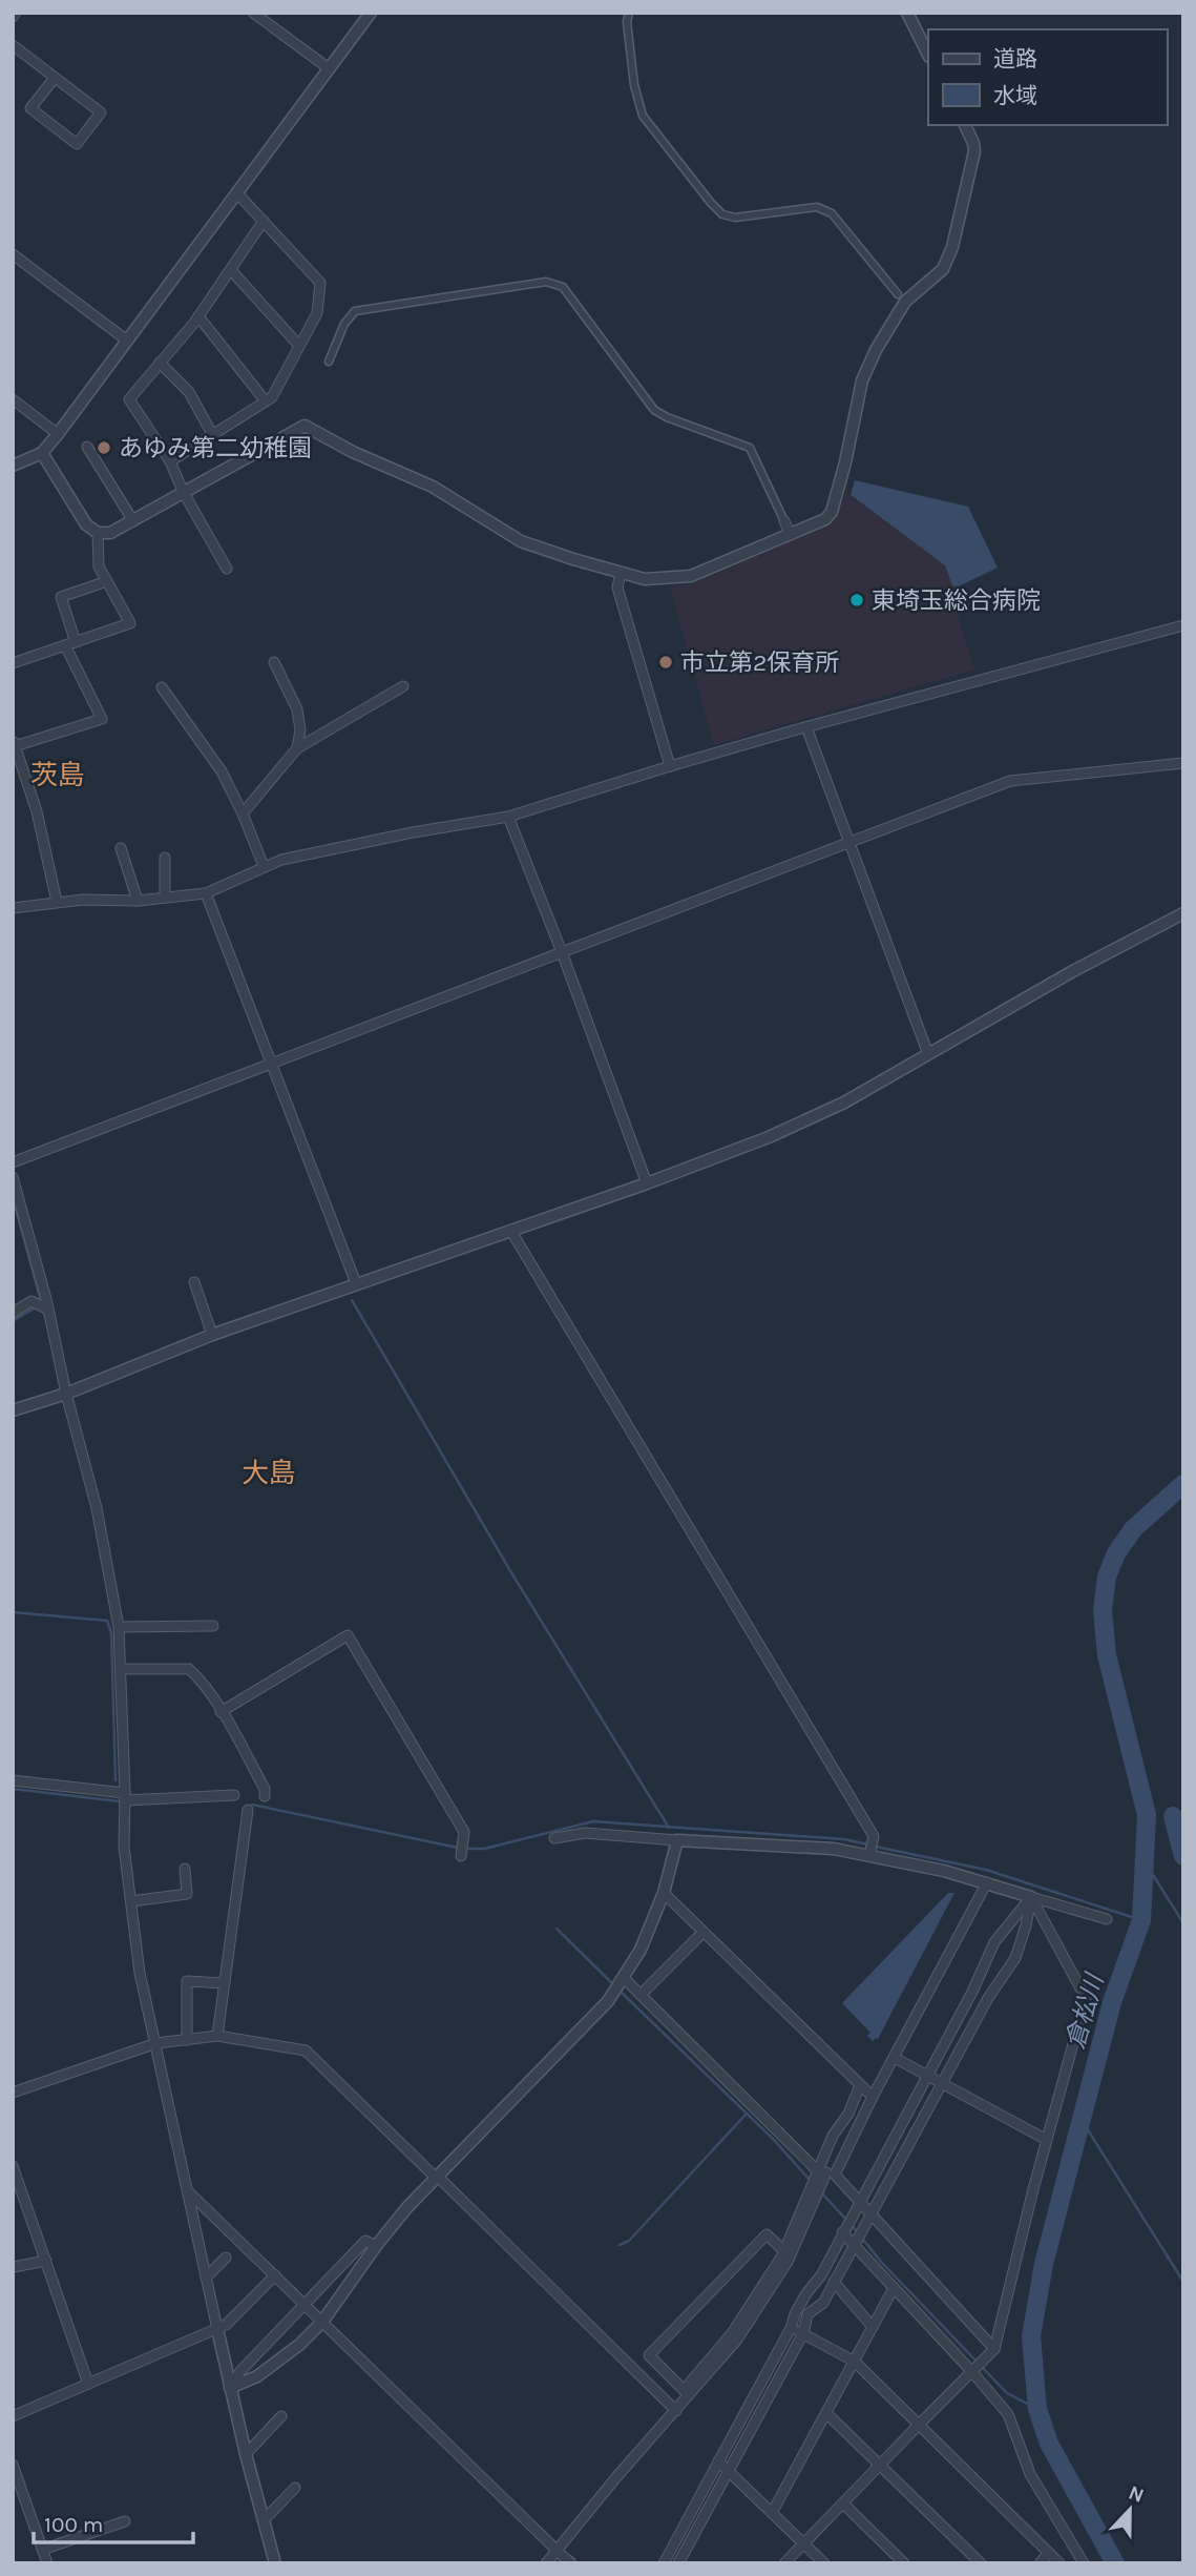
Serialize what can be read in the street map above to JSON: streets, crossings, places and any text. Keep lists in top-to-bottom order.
{
  "districts": ["茨島", "大島"],
  "water": ["倉松川"],
  "places": ["あゆみ第二幼稚園", "東埼玉総合病院", "市立第2保育所"],
  "legend": ["道路", "水域"],
  "scale_bar": "100 m",
  "north": "top"
}
